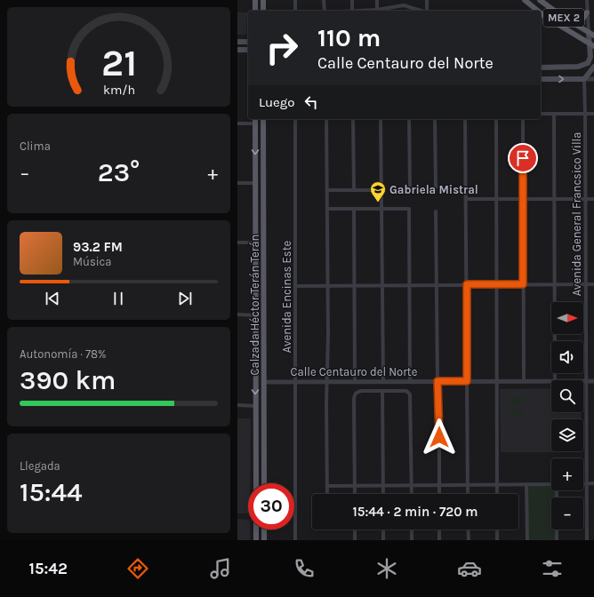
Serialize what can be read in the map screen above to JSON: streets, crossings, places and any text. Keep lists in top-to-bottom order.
{
  "streets": {
    "main road": ["MEX 2", "Calzada Héctor Terán Terán"],
    "street": ["Avenida General Francsico Villa", "Avenida Encinas Este", "Calle Centauro del Norte"]
  },
  "crossings": [
    ["Avenida General Francsico Villa", "Calle Centauro del Norte"],
    ["Avenida Encinas Este", "Calle Centauro del Norte"],
    ["Calzada Héctor Terán Terán", "Calle Centauro del Norte"]
  ],
  "places": {
    "school or university": ["Gabriela Mistral"]
  },
  "north": "right",
  "page": {
    "turn": ["110 m", "Calle Centauro del Norte"],
    "then": "Luego",
    "tile": [
      "Clima",
      ["Autonomía · 78%", "390 km"],
      ["Llegada", "15:44"]
    ],
    "heat": ["−", "23°", "+"],
    "song": ["93.2 FM", "Música"],
    "map_buttons": ["+", "−"],
    "limit": "30",
    "trip": "15:44 · 2 min · 720 m",
    "tabs": "15:42",
    "gauge": ["21", "km/h"]
  }
}
